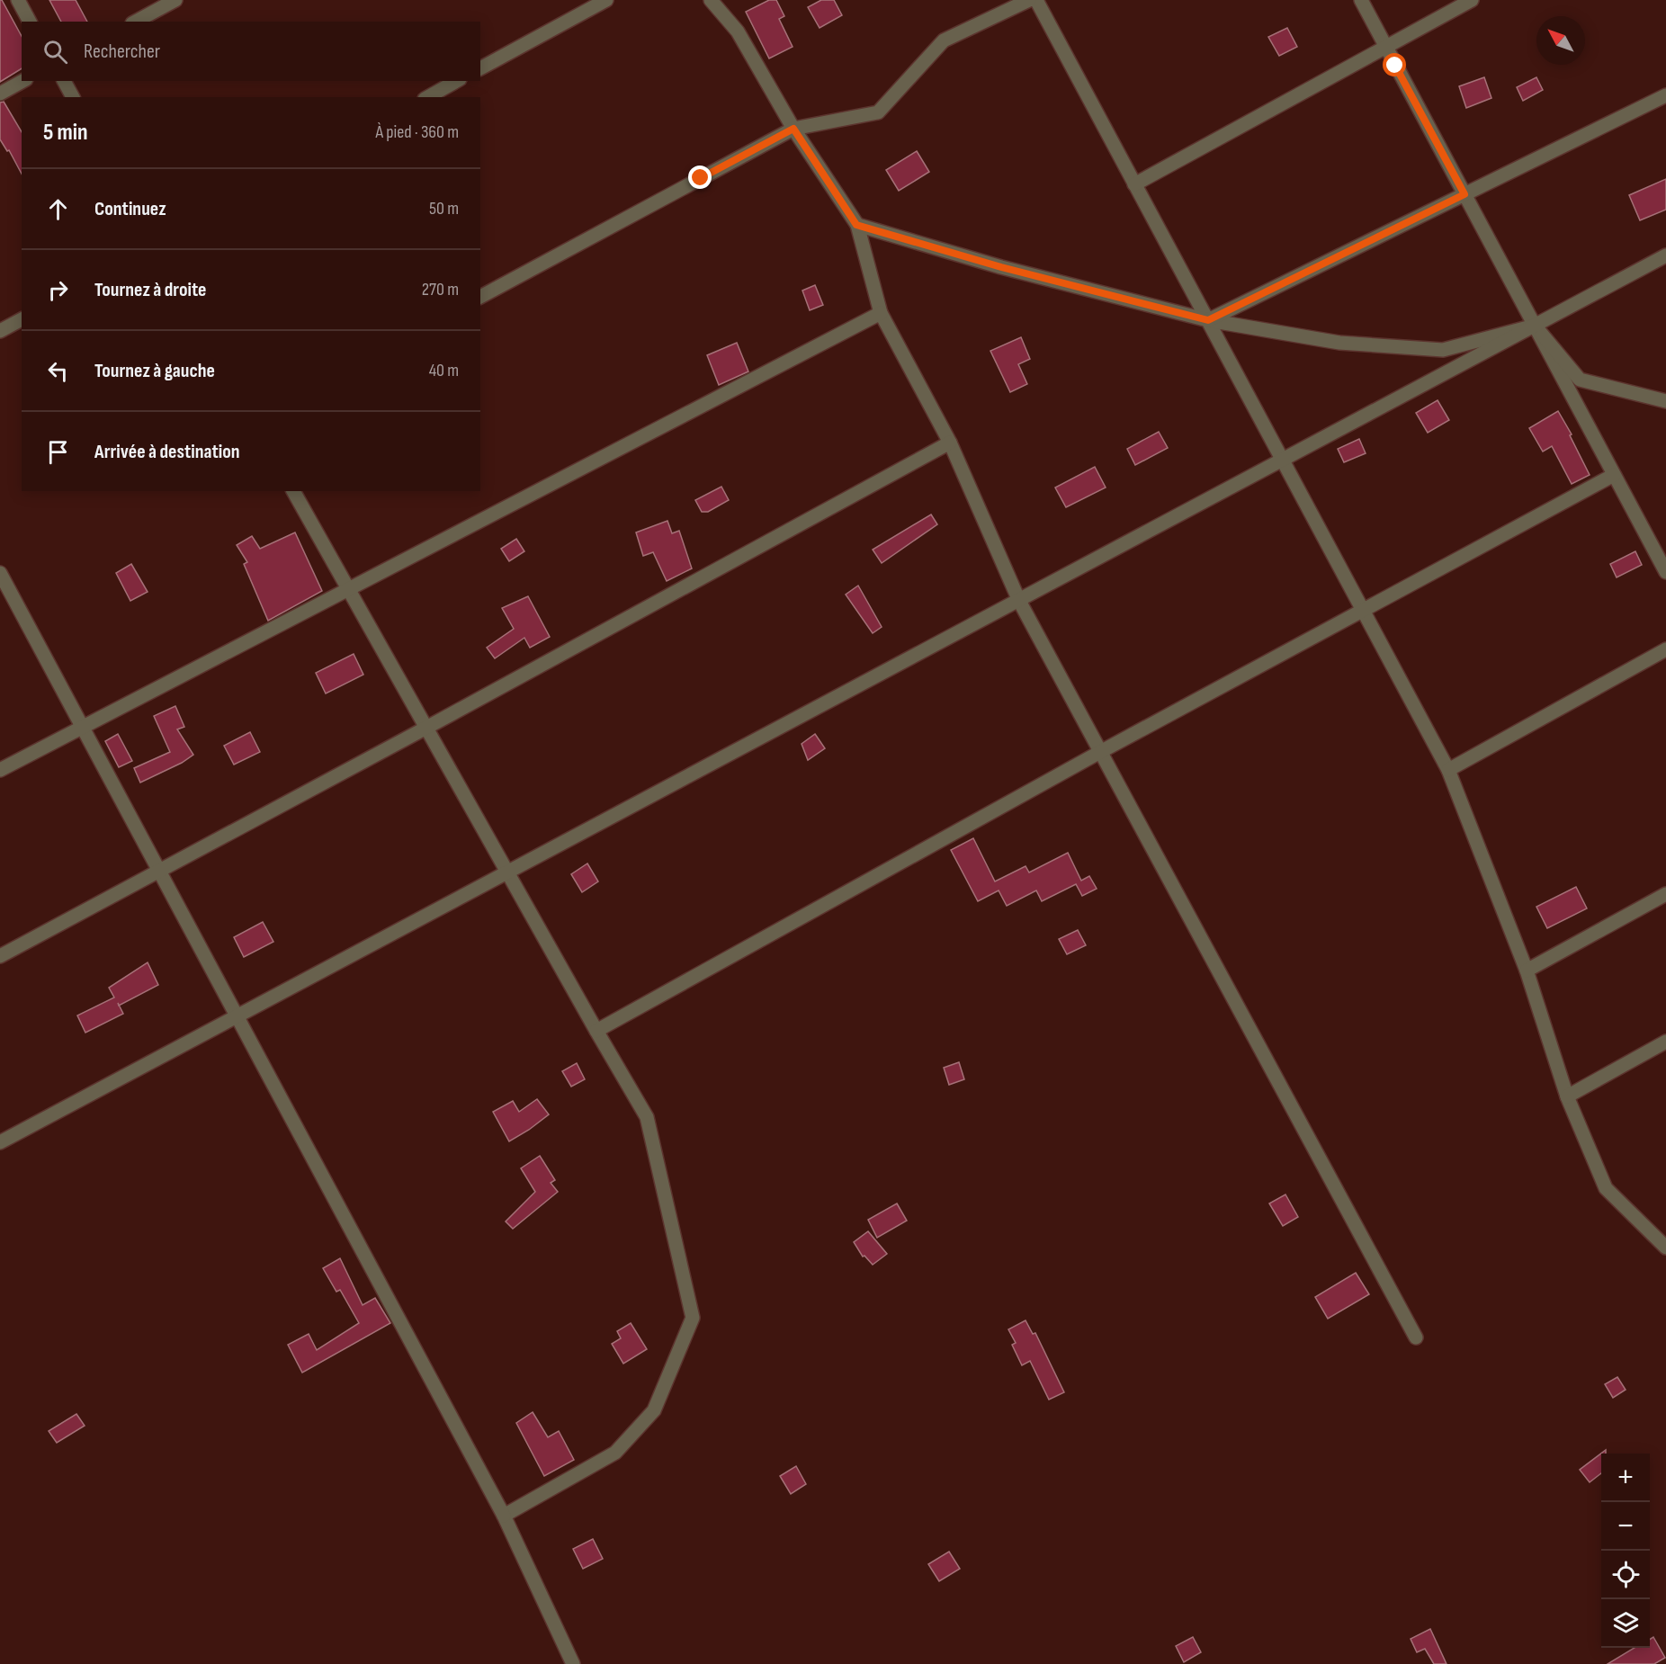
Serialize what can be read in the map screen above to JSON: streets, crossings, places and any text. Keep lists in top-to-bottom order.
{
  "north": "top left",
  "page": {
    "search": "Rechercher",
    "heading": ["5 min", "À pied · 360 m"],
    "list": [
      ["Continuez", "50 m"],
      ["Tournez à droite", "270 m"],
      ["Tournez à gauche", "40 m"],
      "Arrivée à destination"
    ],
    "map_buttons": ["+", "−"]
  }
}
